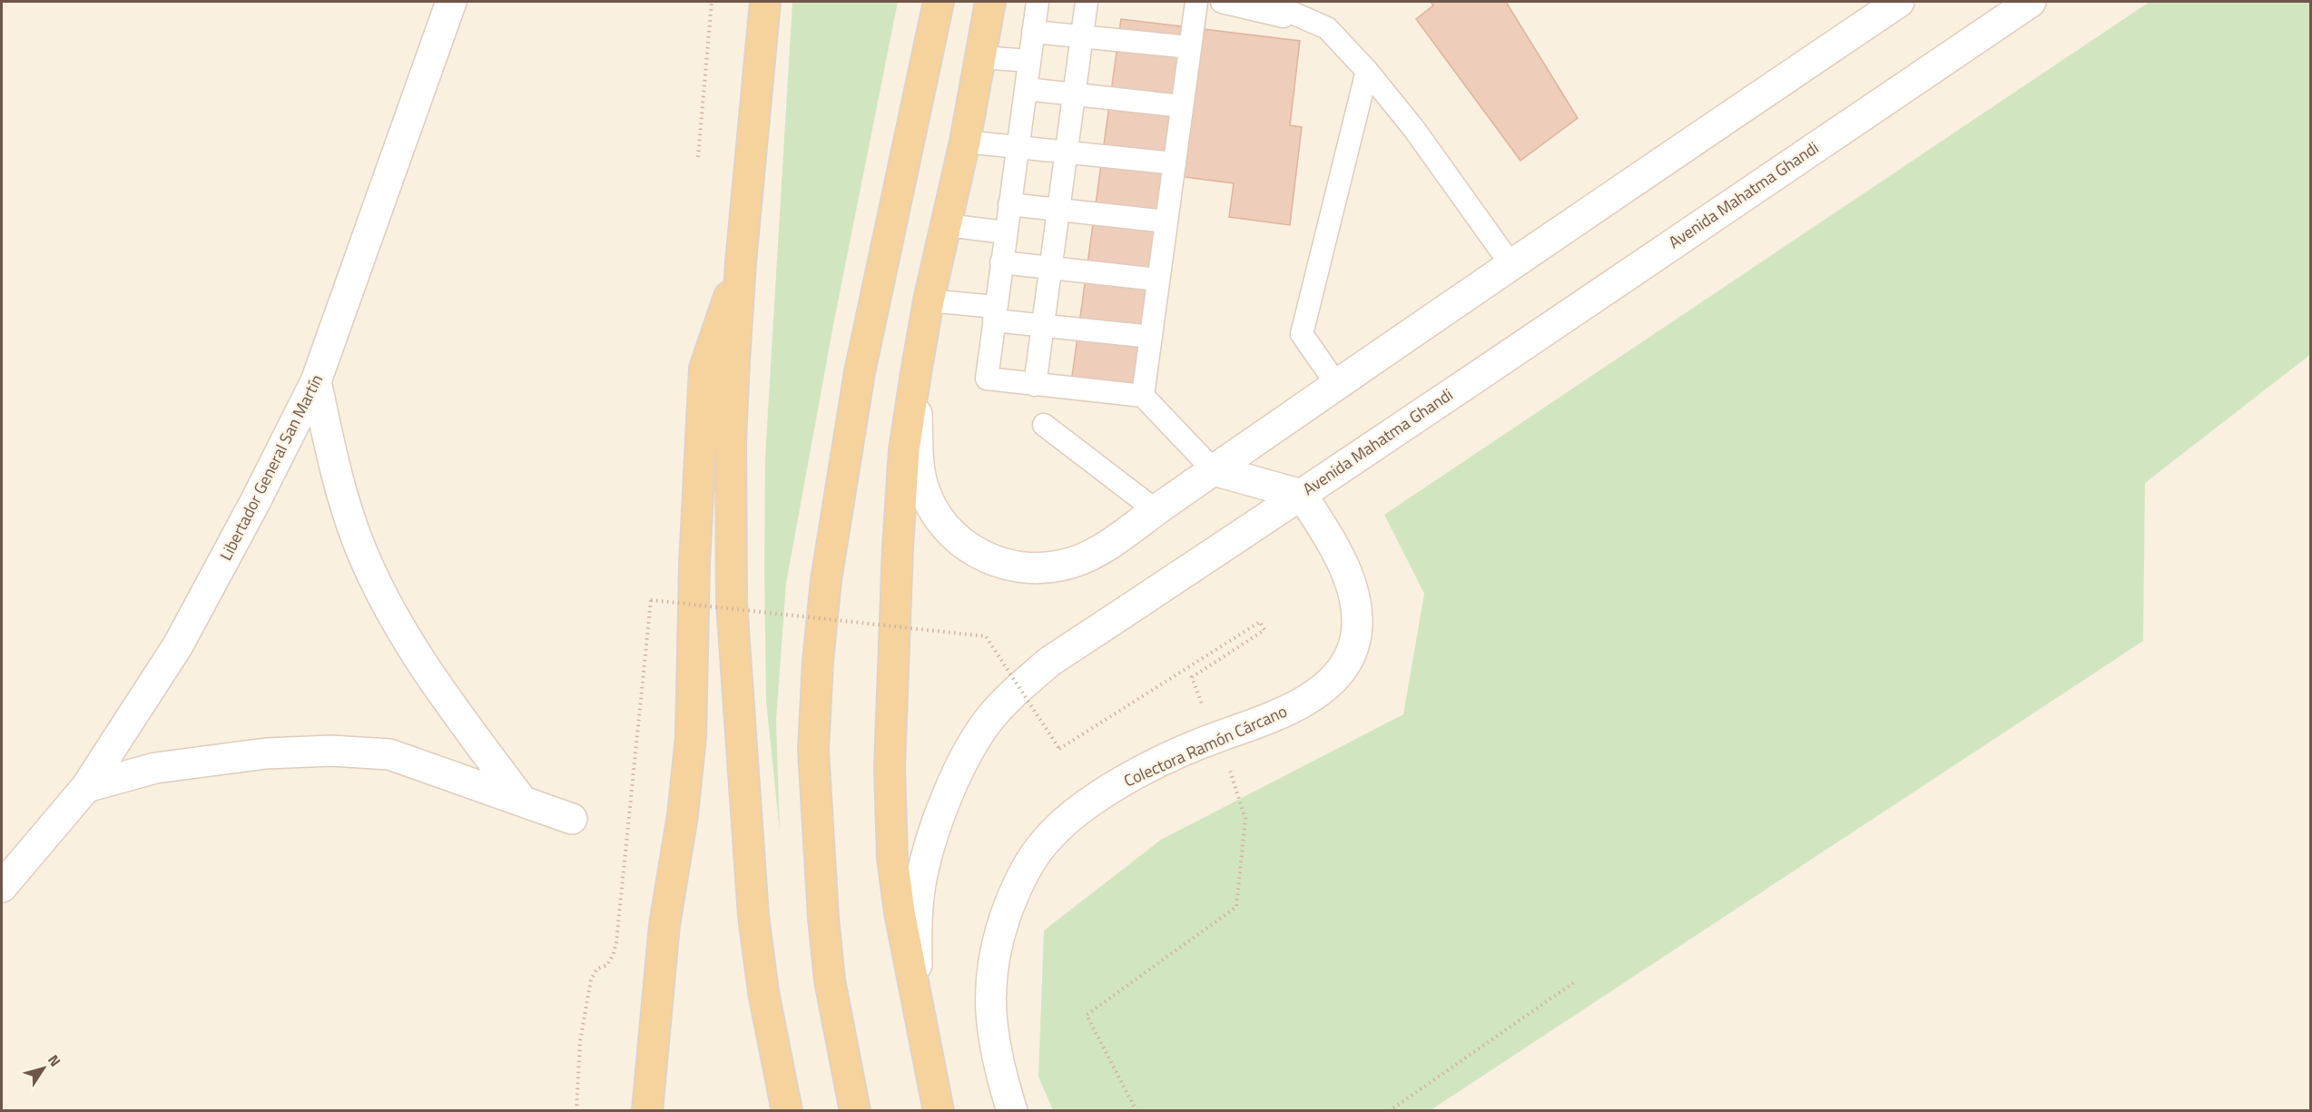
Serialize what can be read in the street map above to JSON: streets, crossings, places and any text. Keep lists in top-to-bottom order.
{
  "streets": {
    "main road": ["Avenida Mahatma Ghandi", "Libertador General San Martín", "Colectora Ramón Cárcano"]
  },
  "crossings": [
    ["Avenida Mahatma Ghandi", "Colectora Ramón Cárcano"]
  ],
  "north": "top right"
}
